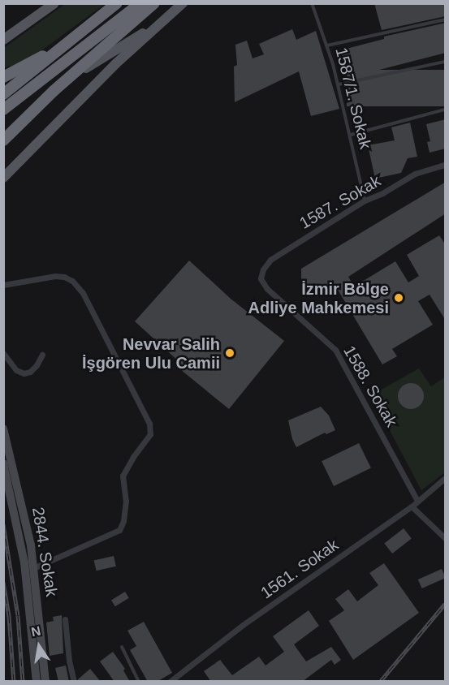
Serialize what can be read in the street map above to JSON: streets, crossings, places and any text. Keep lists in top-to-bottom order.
{
  "streets": {
    "main road": ["2844. Sokak"],
    "street": ["1587. Sokak", "1588. Sokak", "1561. Sokak"],
    "lane": ["1587/1. Sokak"]
  },
  "crossings": [
    ["1587/1. Sokak", "1587. Sokak"],
    ["1587. Sokak", "1588. Sokak"],
    ["1588. Sokak", "1561. Sokak"]
  ],
  "places": ["İzmir Bölge Adliye Mahkemesi", "Nevvar Salih İşgören Ulu Camii"],
  "north": "top"
}
